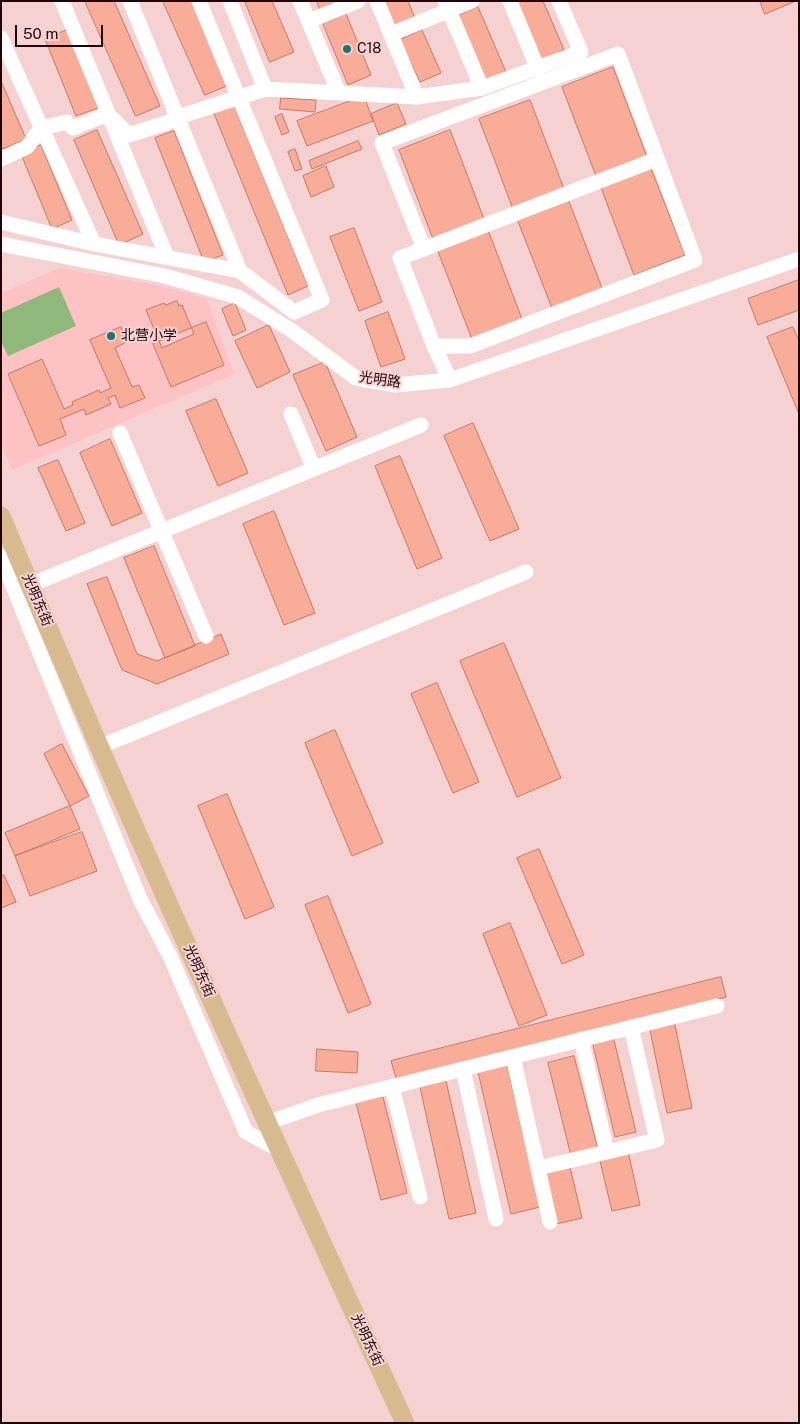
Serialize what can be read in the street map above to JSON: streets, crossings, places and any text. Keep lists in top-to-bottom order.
{
  "streets": {
    "main road": ["光明东街"],
    "street": ["光明路"]
  },
  "places": ["C18", "北营小学"],
  "scale_bar": "50 m"
}
